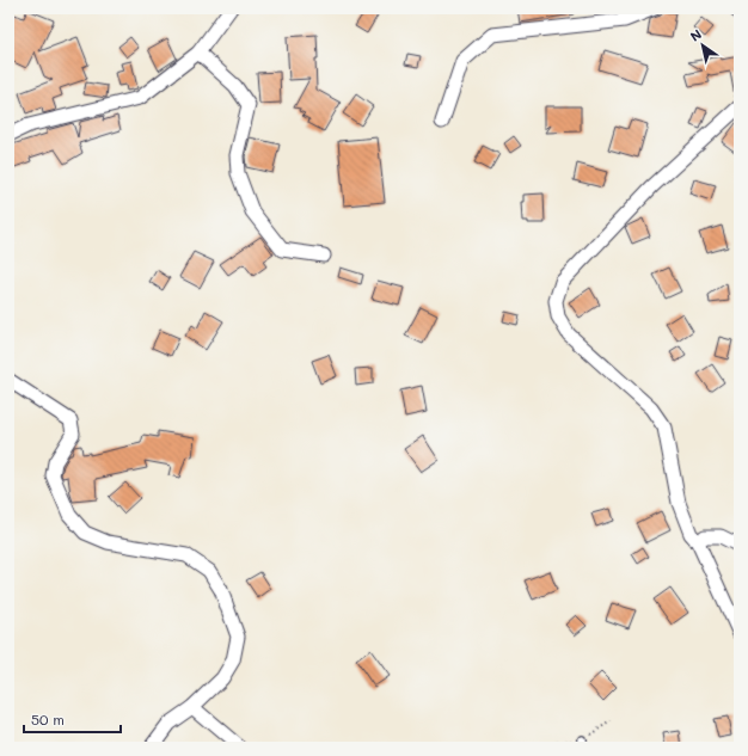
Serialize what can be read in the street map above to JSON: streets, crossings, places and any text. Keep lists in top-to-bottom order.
{
  "scale_bar": "50 m",
  "north": "top left"
}
